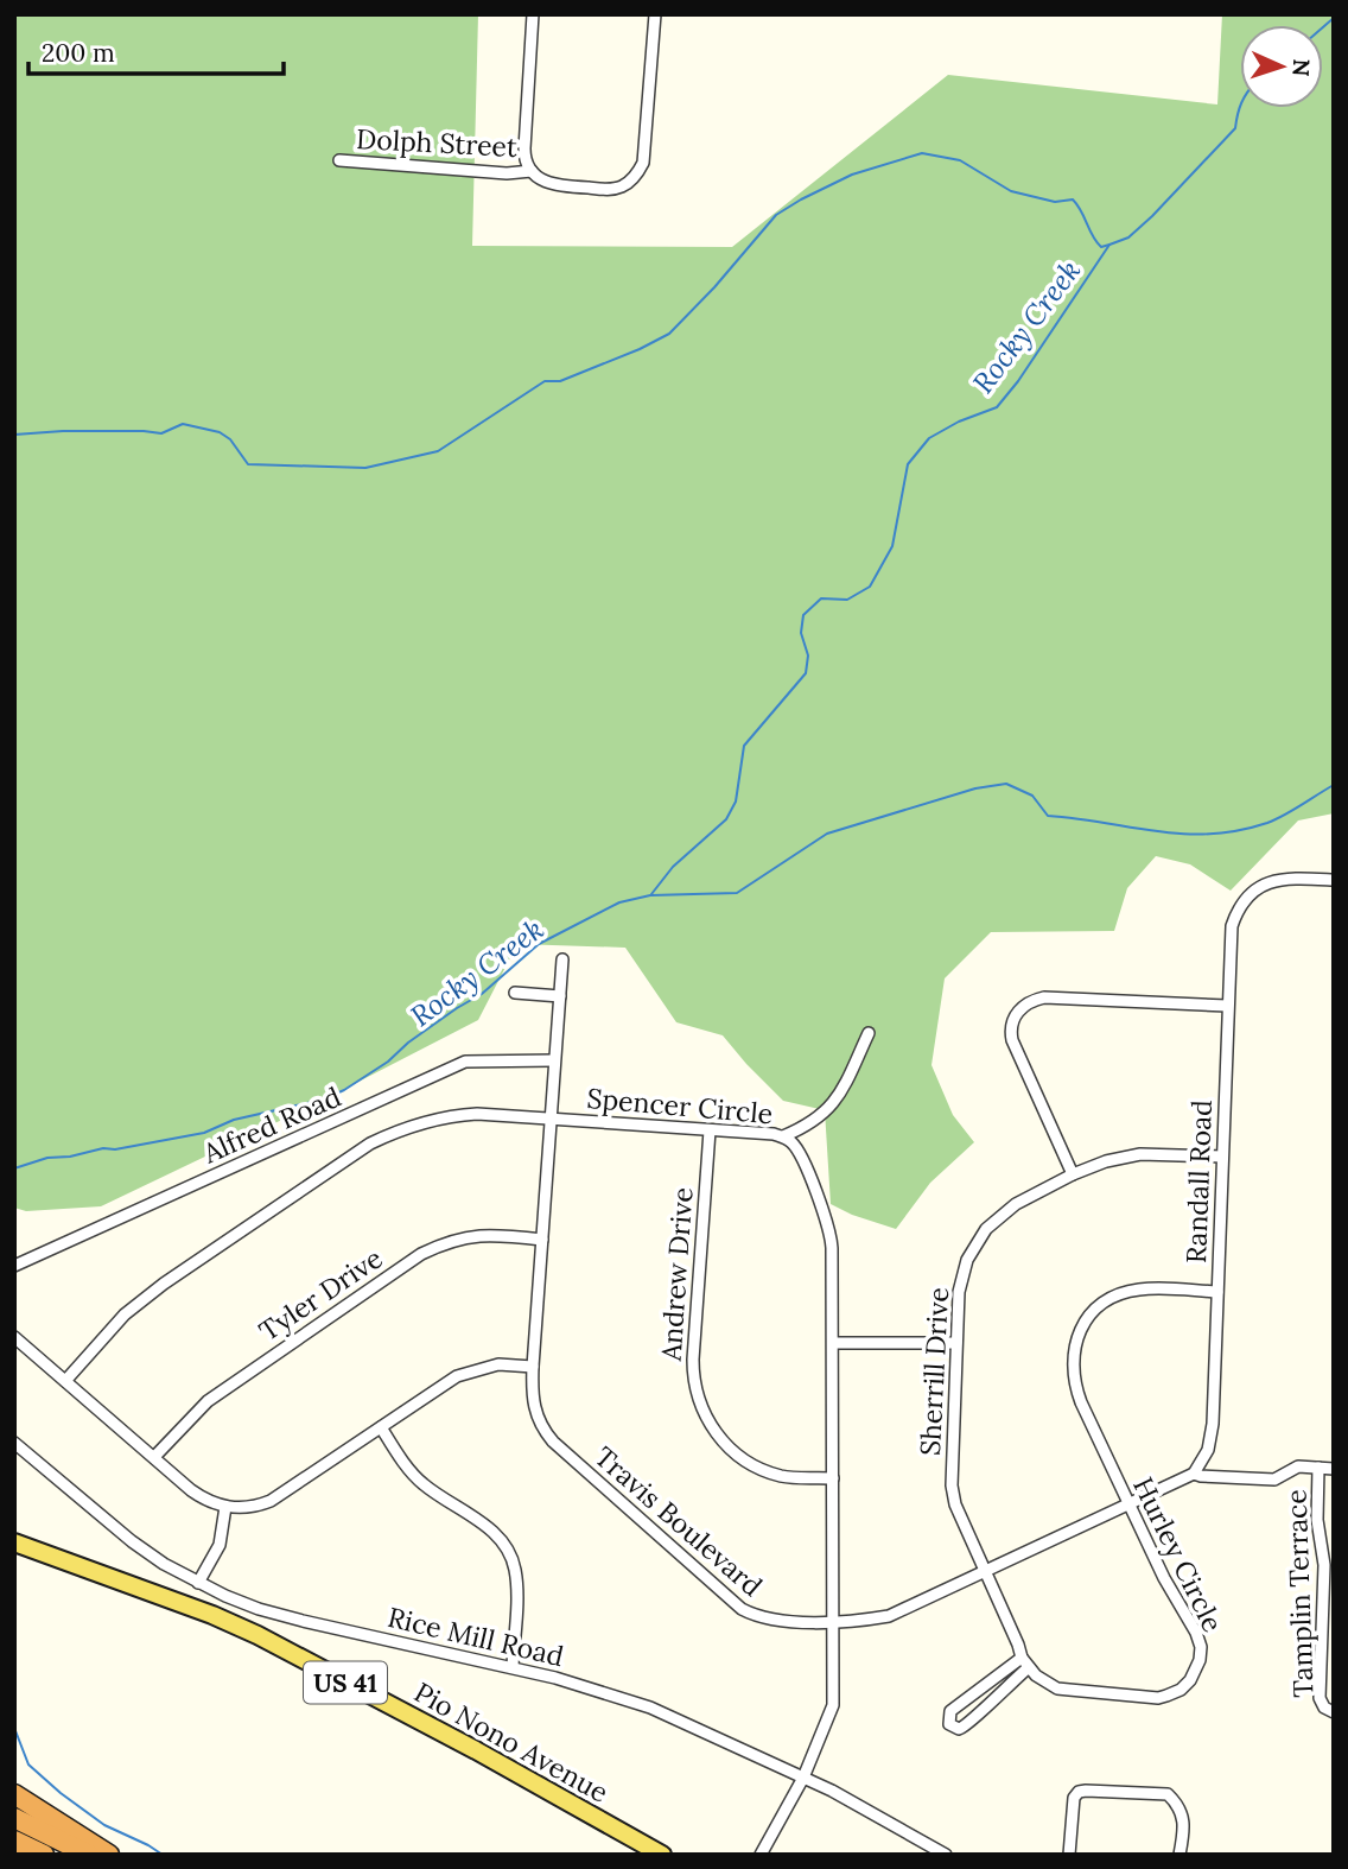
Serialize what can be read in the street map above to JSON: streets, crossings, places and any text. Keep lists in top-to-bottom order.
{
  "streets": {
    "main road": ["US 41", "Pio Nono Avenue"],
    "street": [
      "Dolph Street",
      "Spencer Circle",
      "Alfred Road",
      "Randall Road",
      "Andrew Drive",
      "Tyler Drive",
      "Sherrill Drive",
      "Travis Boulevard",
      "Hurley Circle",
      "Tamplin Terrace",
      "Rice Mill Road"
    ]
  },
  "crossings": [
    ["Spencer Circle", "Andrew Drive"],
    ["Spencer Circle", "Travis Boulevard"],
    ["Spencer Circle", "Rice Mill Road"],
    ["Alfred Road", "Travis Boulevard"],
    ["Randall Road", "Sherrill Drive"],
    ["Randall Road", "Travis Boulevard"],
    ["Randall Road", "Hurley Circle"],
    ["Tyler Drive", "Travis Boulevard"],
    ["Sherrill Drive", "Travis Boulevard"],
    ["Travis Boulevard", "Hurley Circle"]
  ],
  "water": ["Rocky Creek"],
  "scale_bar": "200 m",
  "north": "right"
}
